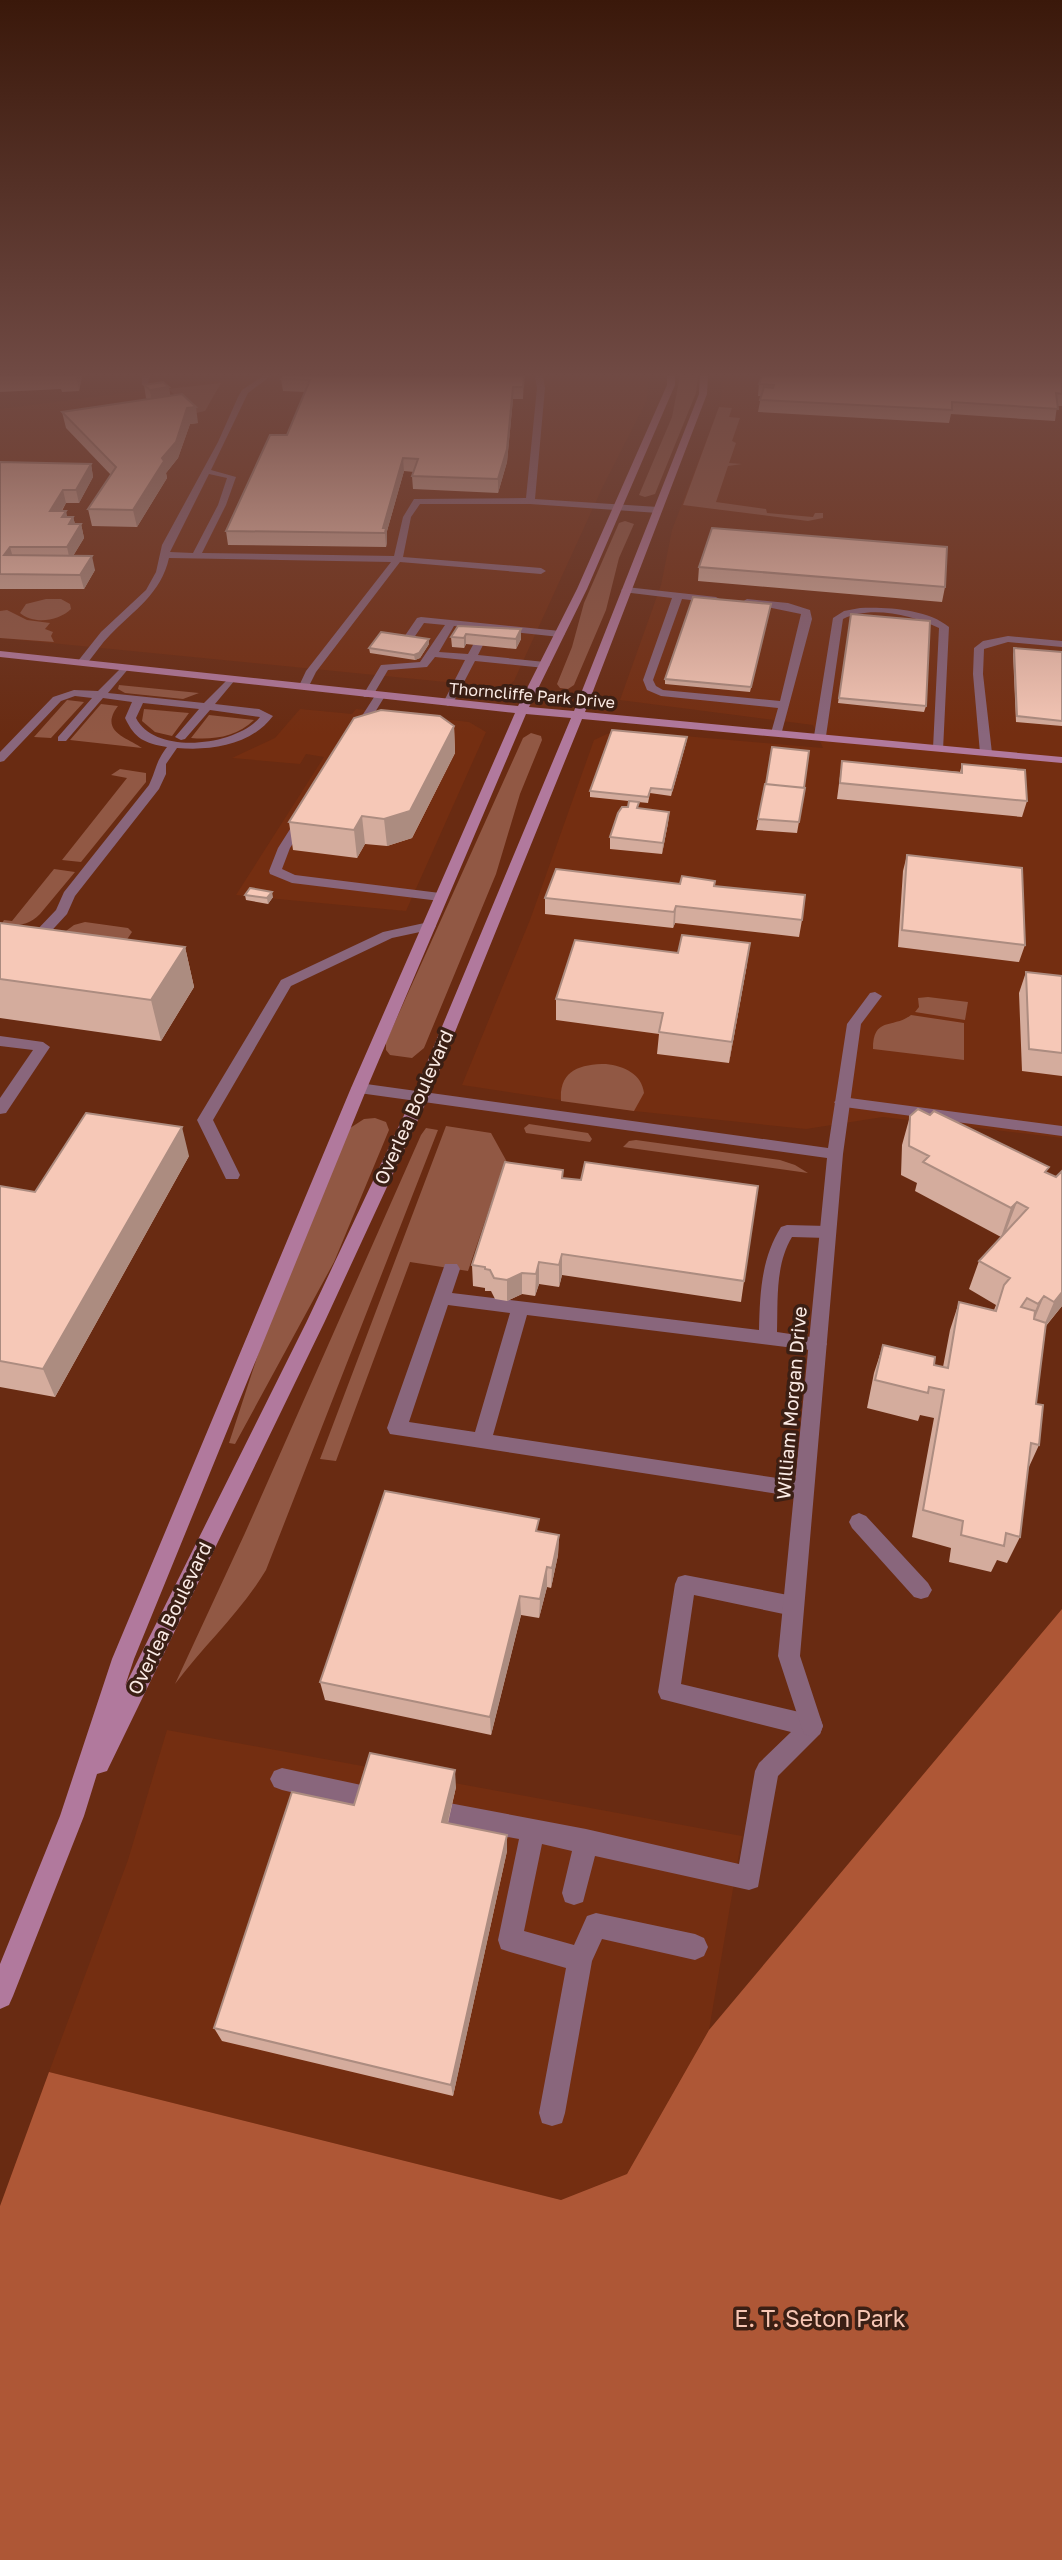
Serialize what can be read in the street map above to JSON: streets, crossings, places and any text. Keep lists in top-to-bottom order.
{
  "streets": {
    "main road": ["Thorncliffe Park Drive", "Overlea Boulevard"],
    "street": ["William Morgan Drive"]
  },
  "crossings": [
    ["Thorncliffe Park Drive", "Overlea Boulevard"]
  ],
  "parks": ["E. T. Seton Park"]
}
